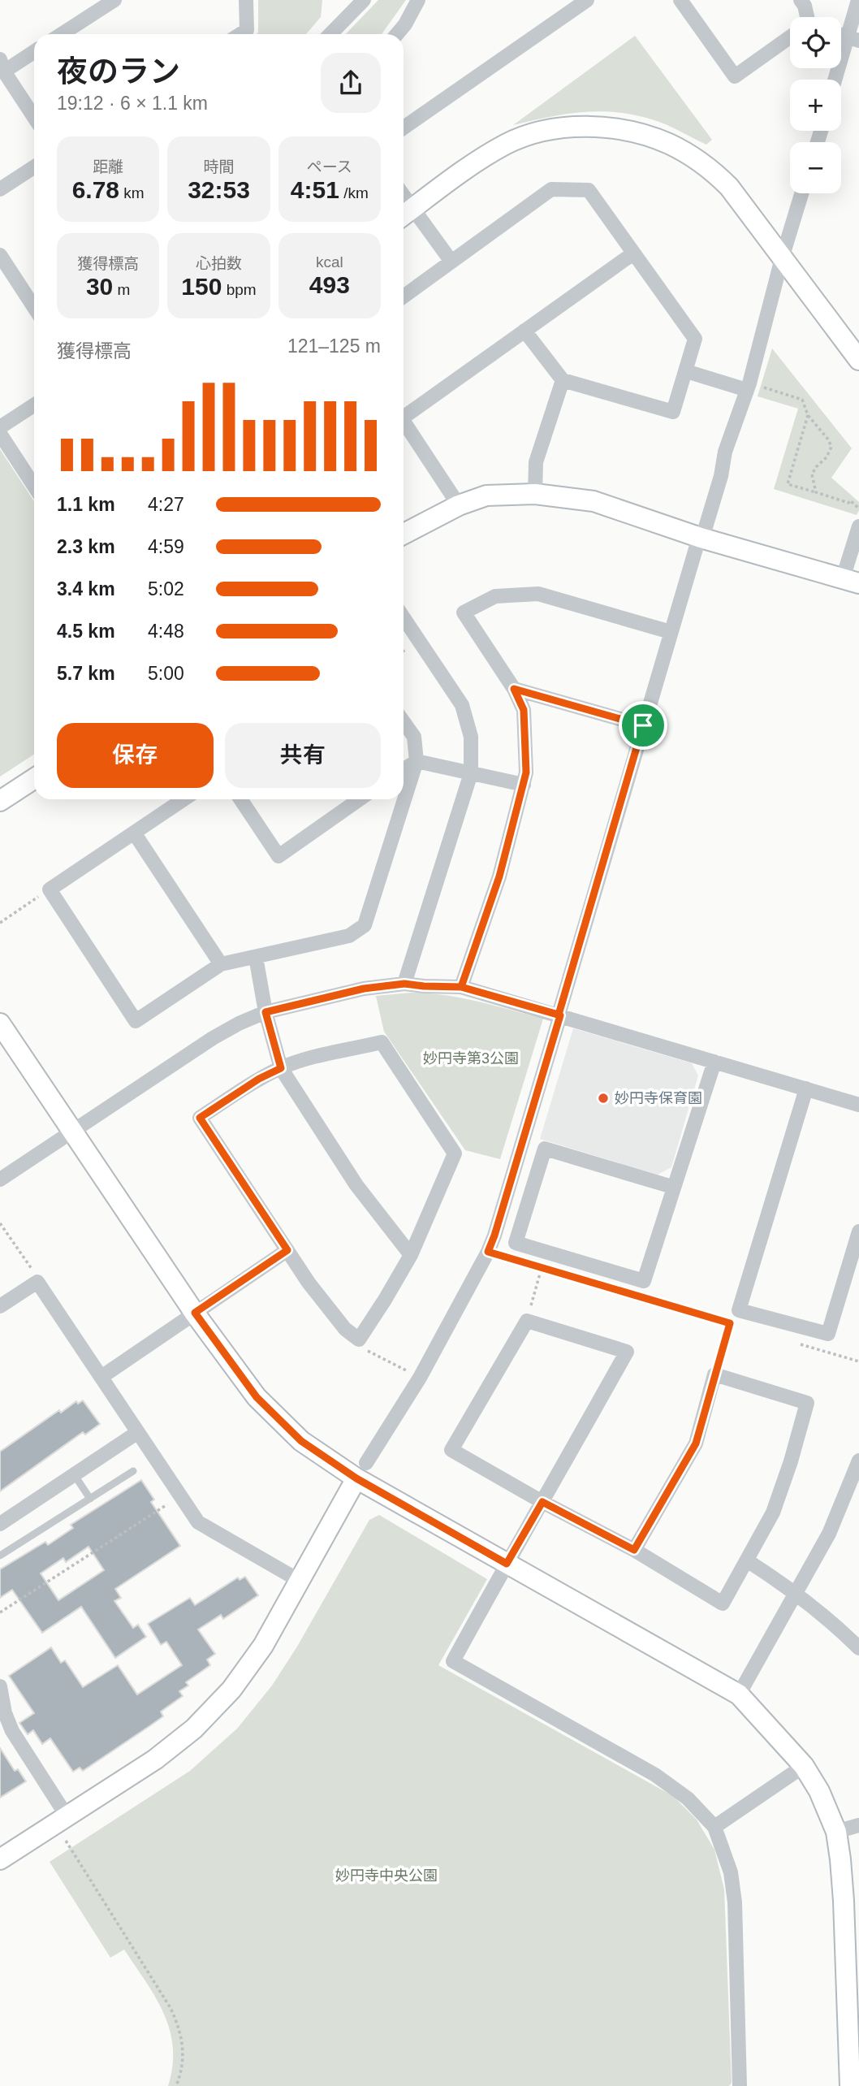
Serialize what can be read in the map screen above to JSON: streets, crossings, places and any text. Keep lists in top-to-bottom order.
{
  "parks": ["妙円寺第3公園", "妙円寺中央公園"],
  "places": ["妙円寺保育園"],
  "page": {
    "map_buttons": ["+", "−"],
    "heading": ["夜のラン", "19:12 · 6 × 1.1 km"],
    "stats": [
      ["距離", "6.78 km"],
      ["時間", "32:53"],
      ["ペース", "4:51 /km"],
      ["獲得標高", "30 m"],
      ["心拍数", "150 bpm"],
      ["kcal", "493"]
    ],
    "chart": ["獲得標高", "121–125 m"],
    "list": [
      {
        "name": "1.1 km",
        "note": "4:27"
      },
      {
        "name": "2.3 km",
        "note": "4:59"
      },
      {
        "name": "3.4 km",
        "note": "5:02"
      },
      {
        "name": "4.5 km",
        "note": "4:48"
      },
      {
        "name": "5.7 km",
        "note": "5:00"
      }
    ],
    "buttons": ["保存", "共有"]
  }
}
